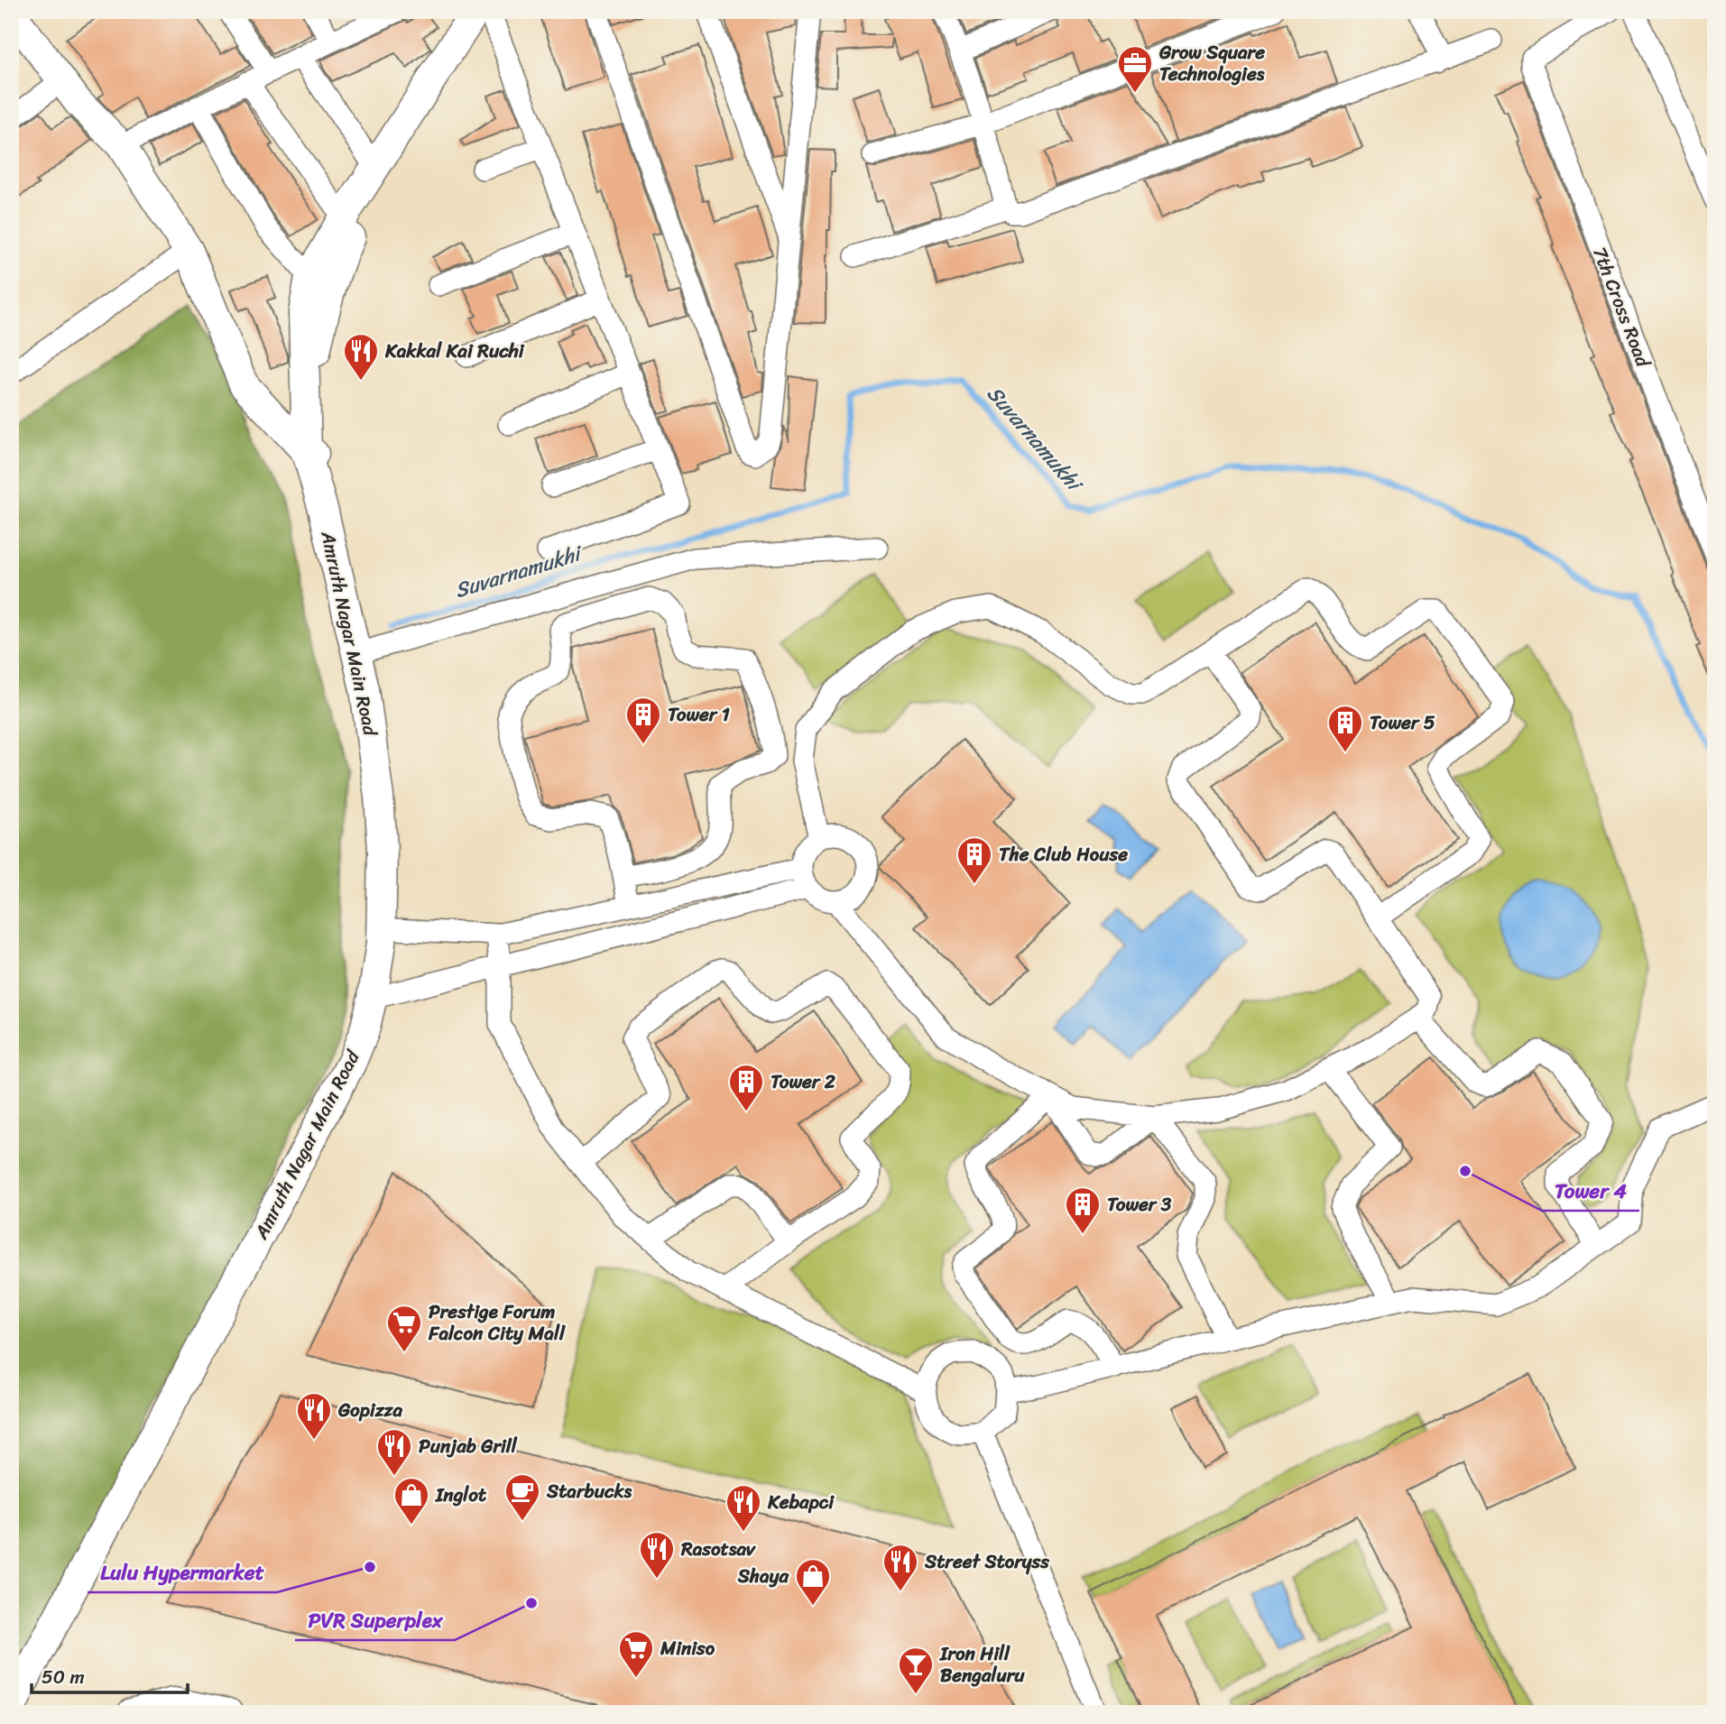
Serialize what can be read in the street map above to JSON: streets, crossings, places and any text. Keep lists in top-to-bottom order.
{
  "streets": {
    "main road": ["Amruth Nagar Main Road"],
    "street": ["7th Cross Road"]
  },
  "water": ["Suvarnamukhi"],
  "places": {
    "office": ["Grow Square Technologies"],
    "restaurant": [
      "Kakkal Kai Ruchi",
      "Gopizza",
      "Punjab Grill",
      "Kebapci",
      "Rasotsav",
      "Street Storyss"
    ],
    "building": [
      "Tower 1",
      "Tower 5",
      "The Club House",
      "Tower 2",
      "Tower 3"
    ],
    "other": ["Tower 4", "Lulu Hypermarket", "PVR Superplex"],
    "supermarket": ["Prestige Forum Falcon City Mall", "Miniso"],
    "cafe": ["Starbucks"],
    "shop": ["Inglot", "Shaya"],
    "bar": ["Iron Hill Bengaluru"]
  },
  "scale_bar": "50 m"
}
